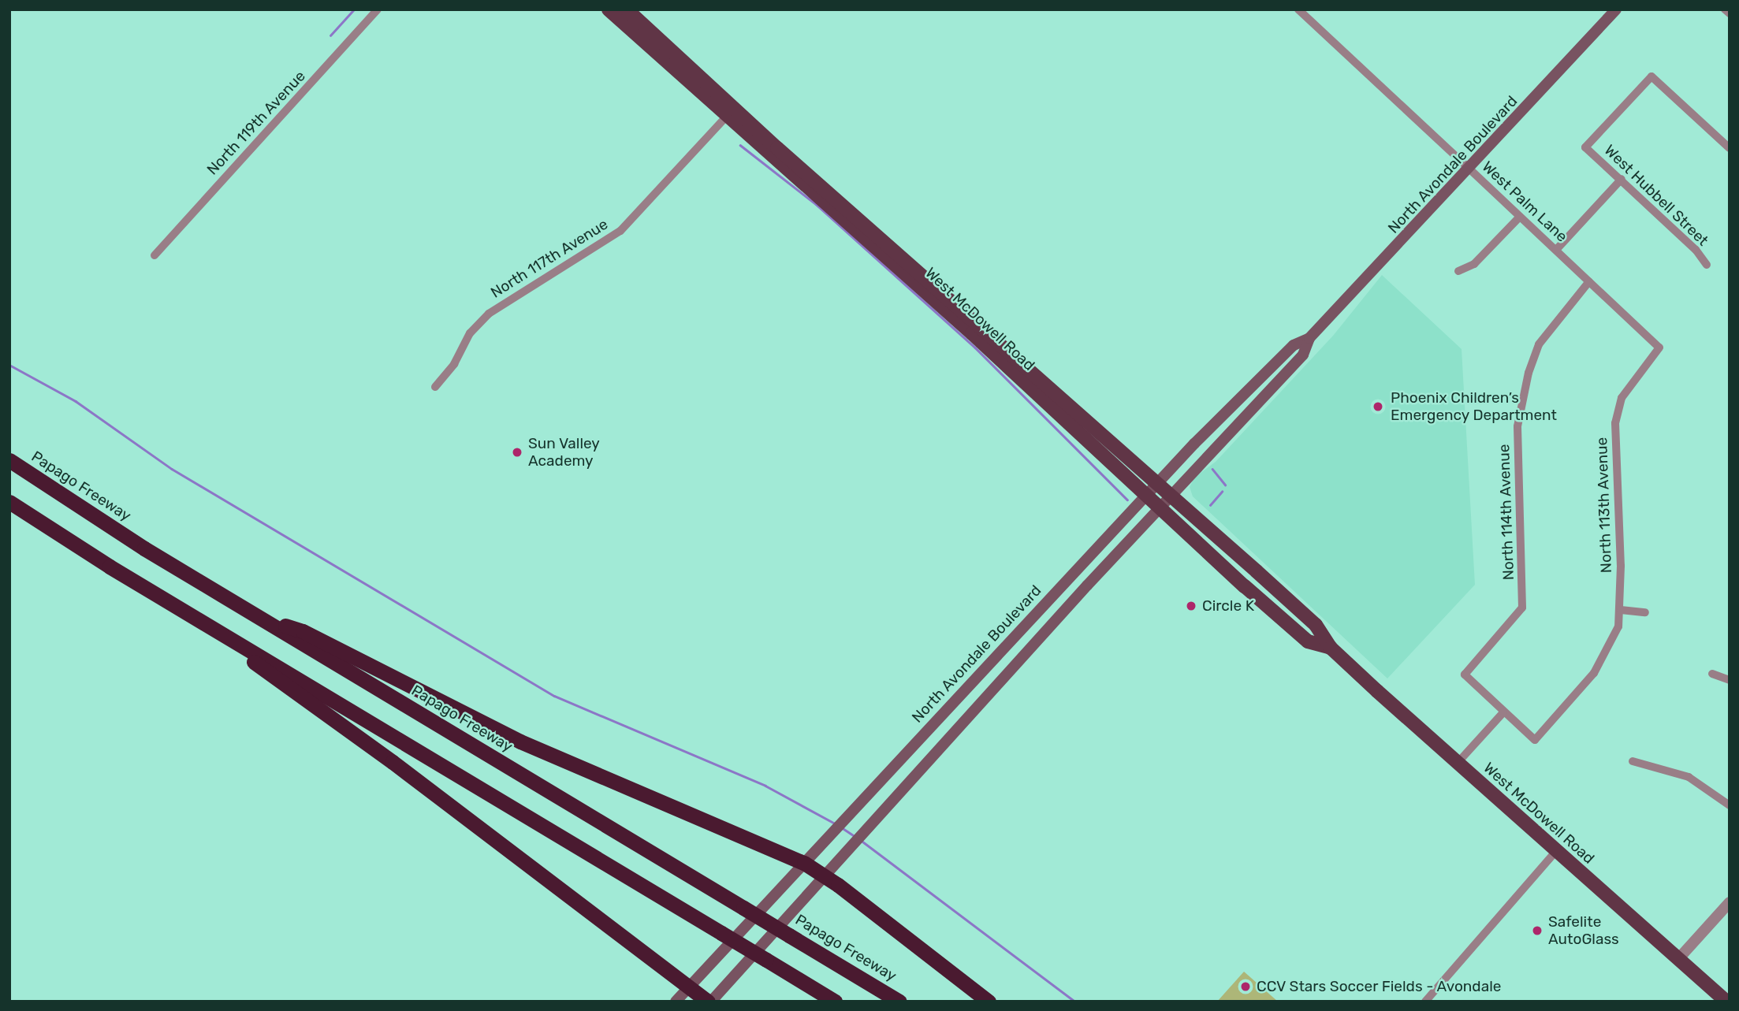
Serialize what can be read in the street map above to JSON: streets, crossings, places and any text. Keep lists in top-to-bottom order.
{
  "streets": {
    "highway": ["Papago Freeway"],
    "main road": ["North Avondale Boulevard", "West McDowell Road"],
    "street": [
      "North 119th Avenue",
      "West Hubbell Street",
      "West Palm Lane",
      "North 117th Avenue",
      "North 113th Avenue",
      "North 114th Avenue"
    ]
  },
  "crossings": [
    ["North Avondale Boulevard", "West Palm Lane"],
    ["North Avondale Boulevard", "West McDowell Road"],
    ["West Palm Lane", "North 113th Avenue"],
    ["West Palm Lane", "North 114th Avenue"],
    ["North 117th Avenue", "West McDowell Road"],
    ["North 113th Avenue", "North 114th Avenue"]
  ],
  "places": [
    "Phoenix Children’s Emergency Department",
    "Sun Valley Academy",
    "Circle K",
    "Safelite AutoGlass",
    "CCV Stars Soccer Fields - Avondale"
  ]
}
